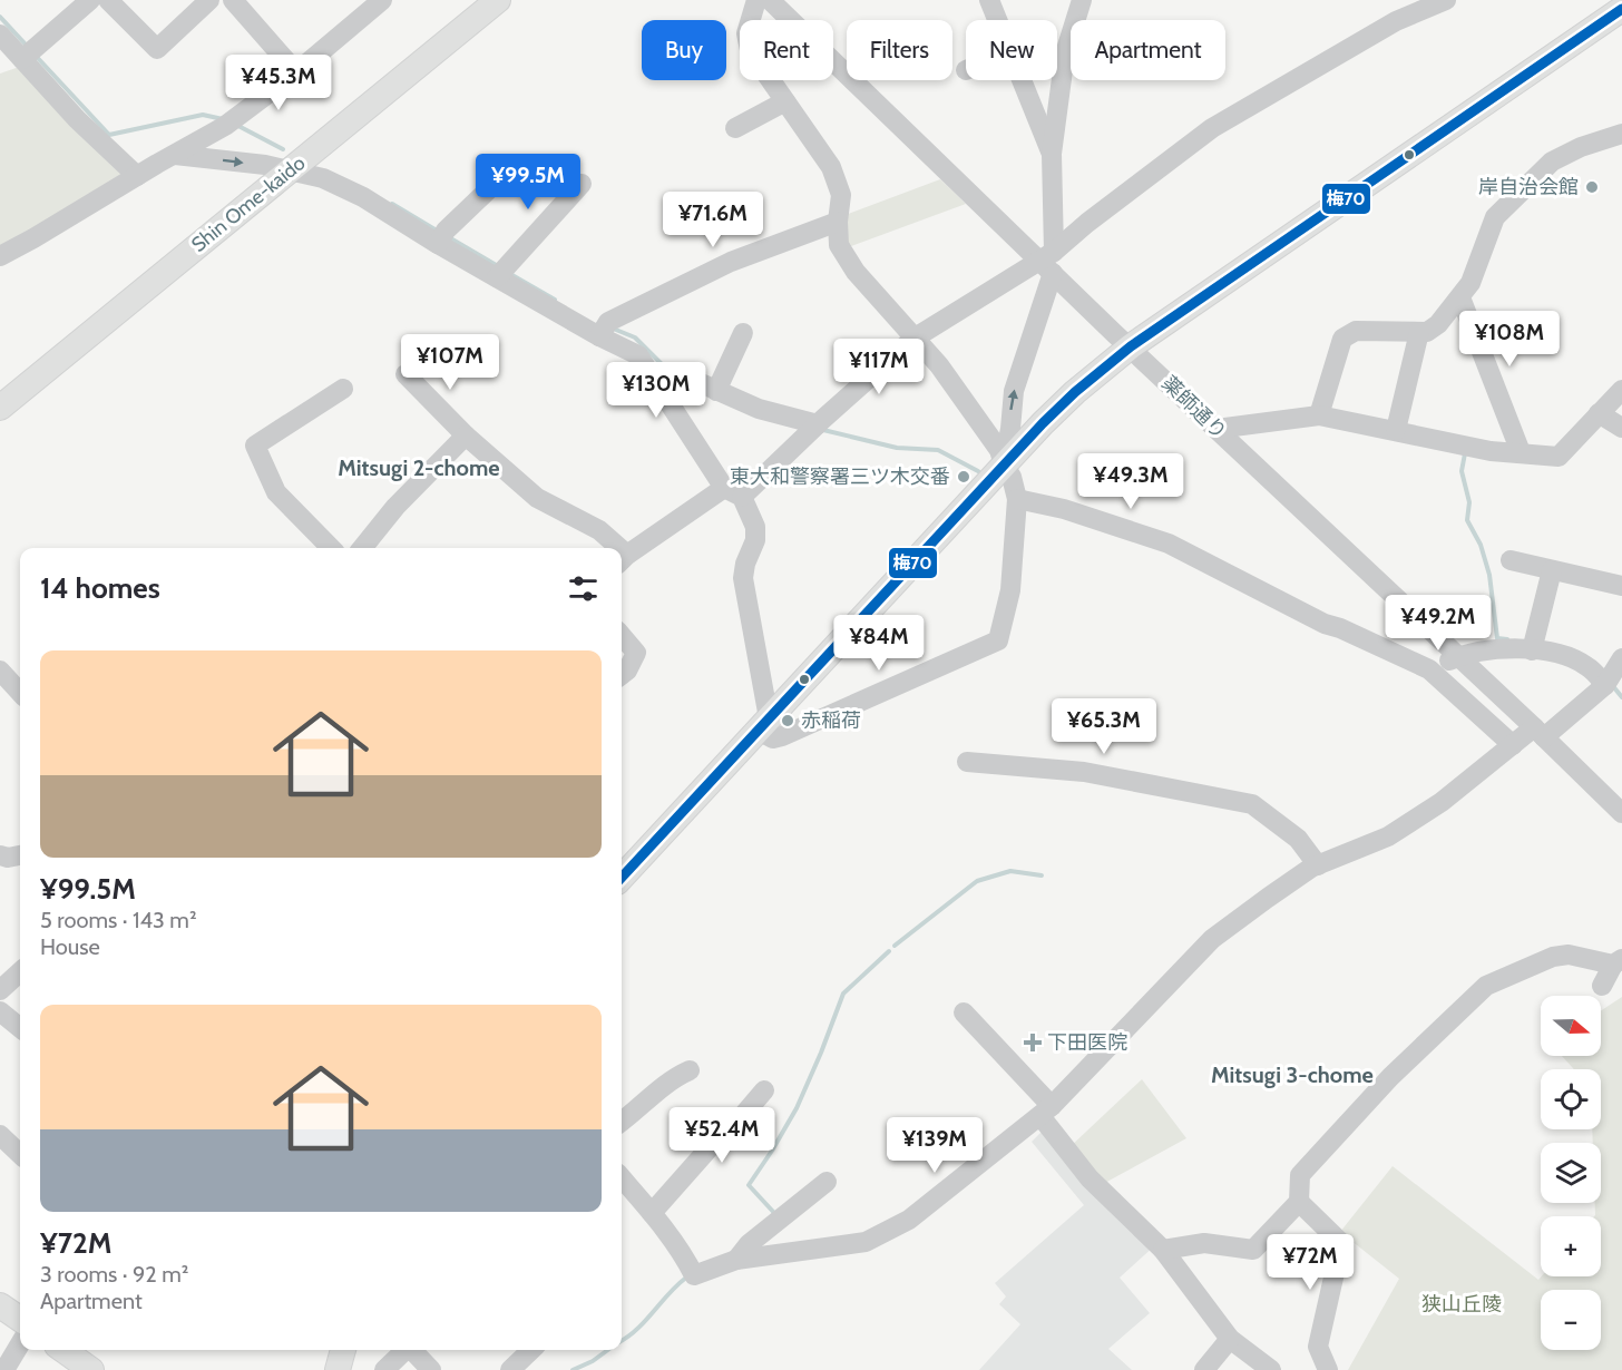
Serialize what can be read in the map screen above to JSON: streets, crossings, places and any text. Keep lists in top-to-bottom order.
{
  "streets": {
    "main road": ["Shin Ome-kaido"],
    "street": ["薬師通り"]
  },
  "districts": ["Mitsugi 2-chome", "Mitsugi 3-chome"],
  "parks": ["狭山丘陵"],
  "places": {
    "other": ["岸自治会館", "東大和警察署三ツ木交番", "赤稲荷"],
    "health": ["下田医院"]
  },
  "lines": ["transit line 梅70"],
  "north": "right",
  "page": {
    "chip": [
      "Buy",
      "Rent",
      "Filters",
      "New",
      "Apartment"
    ],
    "price": [
      "¥45.3M",
      "¥99.5M",
      "¥71.6M",
      "¥108M",
      "¥107M",
      "¥117M",
      "¥130M",
      "¥49.3M",
      "¥49.2M",
      "¥84M",
      "¥65.3M",
      "¥52.4M",
      "¥139M",
      "¥72M"
    ],
    "heading": "14 homes",
    "list": [
      {
        "name": "¥99.5M",
        "note": "5 rooms · 143 m² · House"
      },
      {
        "name": "¥72M",
        "note": "3 rooms · 92 m² · Apartment"
      }
    ],
    "map_buttons": ["+", "−"]
  }
}
